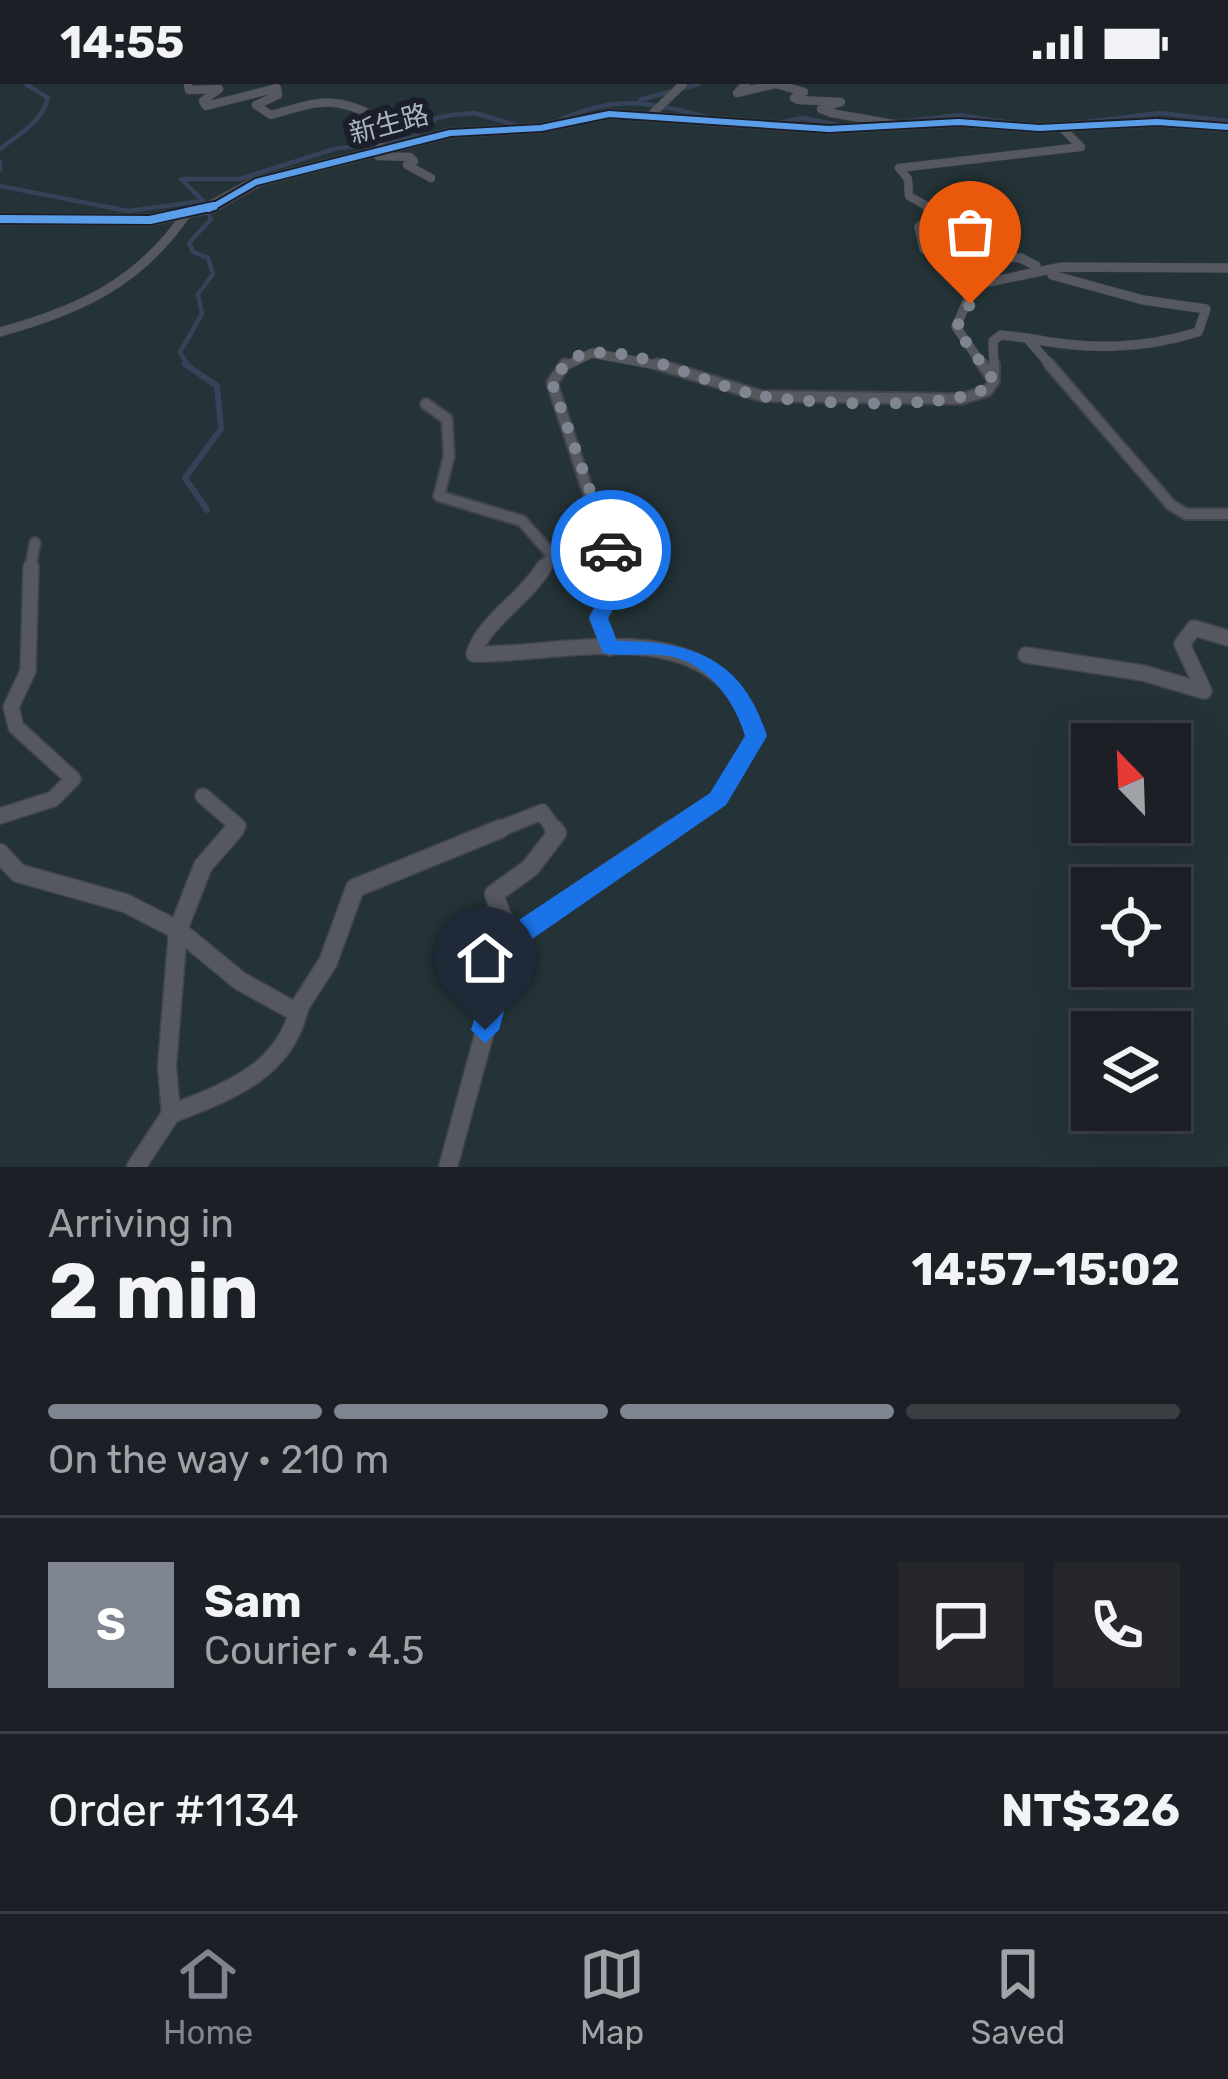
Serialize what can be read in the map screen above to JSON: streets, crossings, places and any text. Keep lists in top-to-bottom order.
{
  "streets": {
    "street": ["新生路"]
  },
  "north": "top left",
  "page": {
    "status": "14:55",
    "heading": ["2 min", "Arriving in", "14:57–15:02"],
    "panel": [
      "Sam",
      "Courier · 4.5",
      "Order #1134",
      "NT$326"
    ],
    "bar": "On the way · 210 m",
    "round": "S",
    "tabs": ["Home", "Map", "Saved"]
  }
}
